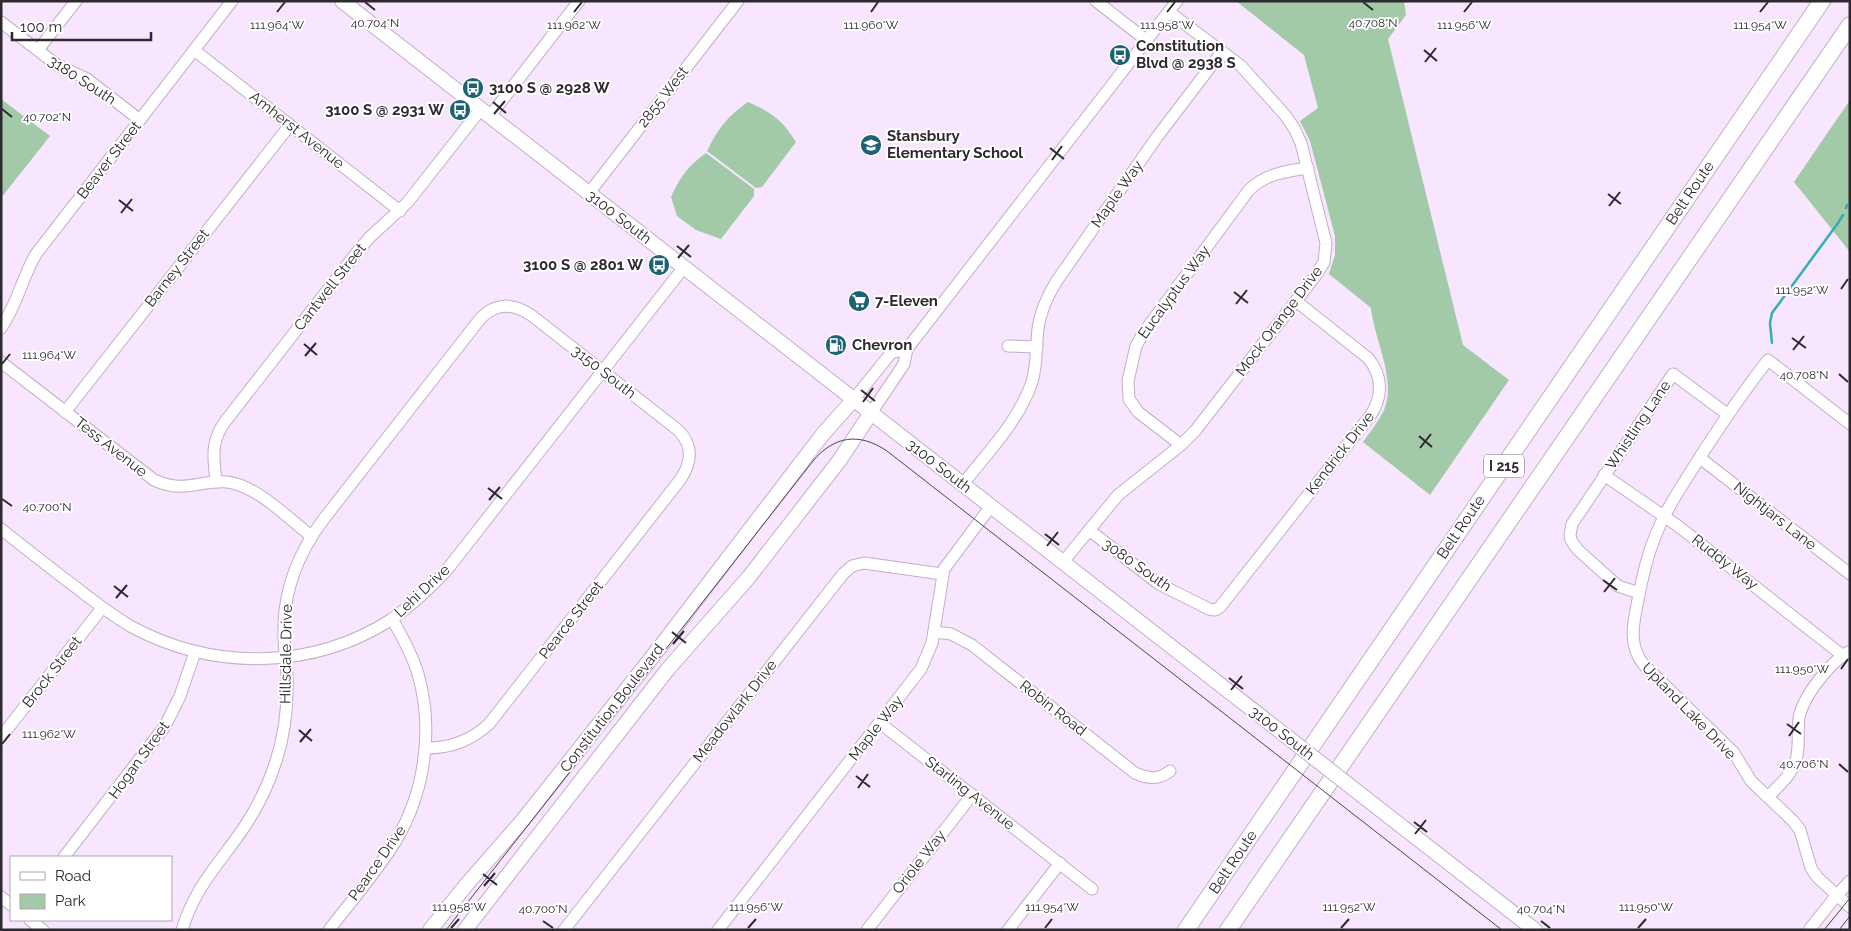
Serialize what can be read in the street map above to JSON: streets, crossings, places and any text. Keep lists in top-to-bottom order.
{
  "streets": {
    "highway": ["Belt Route", "I 215"],
    "main road": ["3100 South", "Constitution Boulevard"],
    "street": [
      "3180 South",
      "2855 West",
      "Amherst Avenue",
      "Beaver Street",
      "Maple Way",
      "Barney Street",
      "Cantwell Street",
      "Eucalyptus Way",
      "Mock Orange Drive",
      "3150 South",
      "Whistling Lane",
      "Tess Avenue",
      "Kendrick Drive",
      "Nightjars Lane",
      "Ruddy Way",
      "3080 South",
      "Lehi Drive",
      "Pearce Street",
      "Hillsdale Drive",
      "Brock Street",
      "Robin Road",
      "Meadowlark Drive",
      "Upland Lake Drive",
      "Hogan Street",
      "Starling Avenue",
      "Oriole Way",
      "Pearce Drive"
    ]
  },
  "crossings": [
    ["3180 South", "Beaver Street"],
    ["2855 West", "3100 South"],
    ["Amherst Avenue", "Beaver Street"],
    ["Amherst Avenue", "Barney Street"],
    ["Amherst Avenue", "Cantwell Street"],
    ["Maple Way", "3100 South"],
    ["Maple Way", "Mock Orange Drive"],
    ["Maple Way", "Robin Road"],
    ["Maple Way", "Meadowlark Drive"],
    ["Maple Way", "Starling Avenue"],
    ["3100 South", "Cantwell Street"],
    ["3100 South", "Mock Orange Drive"],
    ["3100 South", "Lehi Drive"],
    ["3100 South", "Constitution Boulevard"],
    ["Barney Street", "Tess Avenue"],
    ["Cantwell Street", "Tess Avenue"],
    ["Eucalyptus Way", "Mock Orange Drive"],
    ["Mock Orange Drive", "Kendrick Drive"],
    ["Mock Orange Drive", "3080 South"],
    ["Mock Orange Drive", "Constitution Boulevard"],
    ["3150 South", "Lehi Drive"],
    ["3150 South", "Pearce Street"],
    ["3150 South", "Hillsdale Drive"],
    ["Whistling Lane", "Ruddy Way"],
    ["Whistling Lane", "Upland Lake Drive"],
    ["Tess Avenue", "Hillsdale Drive"],
    ["Kendrick Drive", "3080 South"],
    ["Nightjars Lane", "Upland Lake Drive"],
    ["Ruddy Way", "Upland Lake Drive"],
    ["Lehi Drive", "Hillsdale Drive"],
    ["Lehi Drive", "Brock Street"],
    ["Lehi Drive", "Hogan Street"],
    ["Lehi Drive", "Pearce Drive"],
    ["Pearce Street", "Pearce Drive"],
    ["Starling Avenue", "Oriole Way"]
  ],
  "places": {
    "bus stop": [
      "Constitution Blvd @ 2938 S",
      "3100 S @ 2928 W",
      "3100 S @ 2931 W",
      "3100 S @ 2801 W"
    ],
    "school or university": ["Stansbury Elementary School"],
    "supermarket": ["7-Eleven"],
    "fuel station": ["Chevron"]
  },
  "legend": ["Road", "Park"],
  "scale_bar": "100 m",
  "coordinates": [
    "40.704°N",
    "40.708°N",
    "111.962°W",
    "111.960°W",
    "111.958°W",
    "111.956°W",
    "111.954°W",
    "111.964°W",
    "40.702°N",
    "111.952°W",
    "40.700°N",
    "111.950°W",
    "40.706°N"
  ]
}
